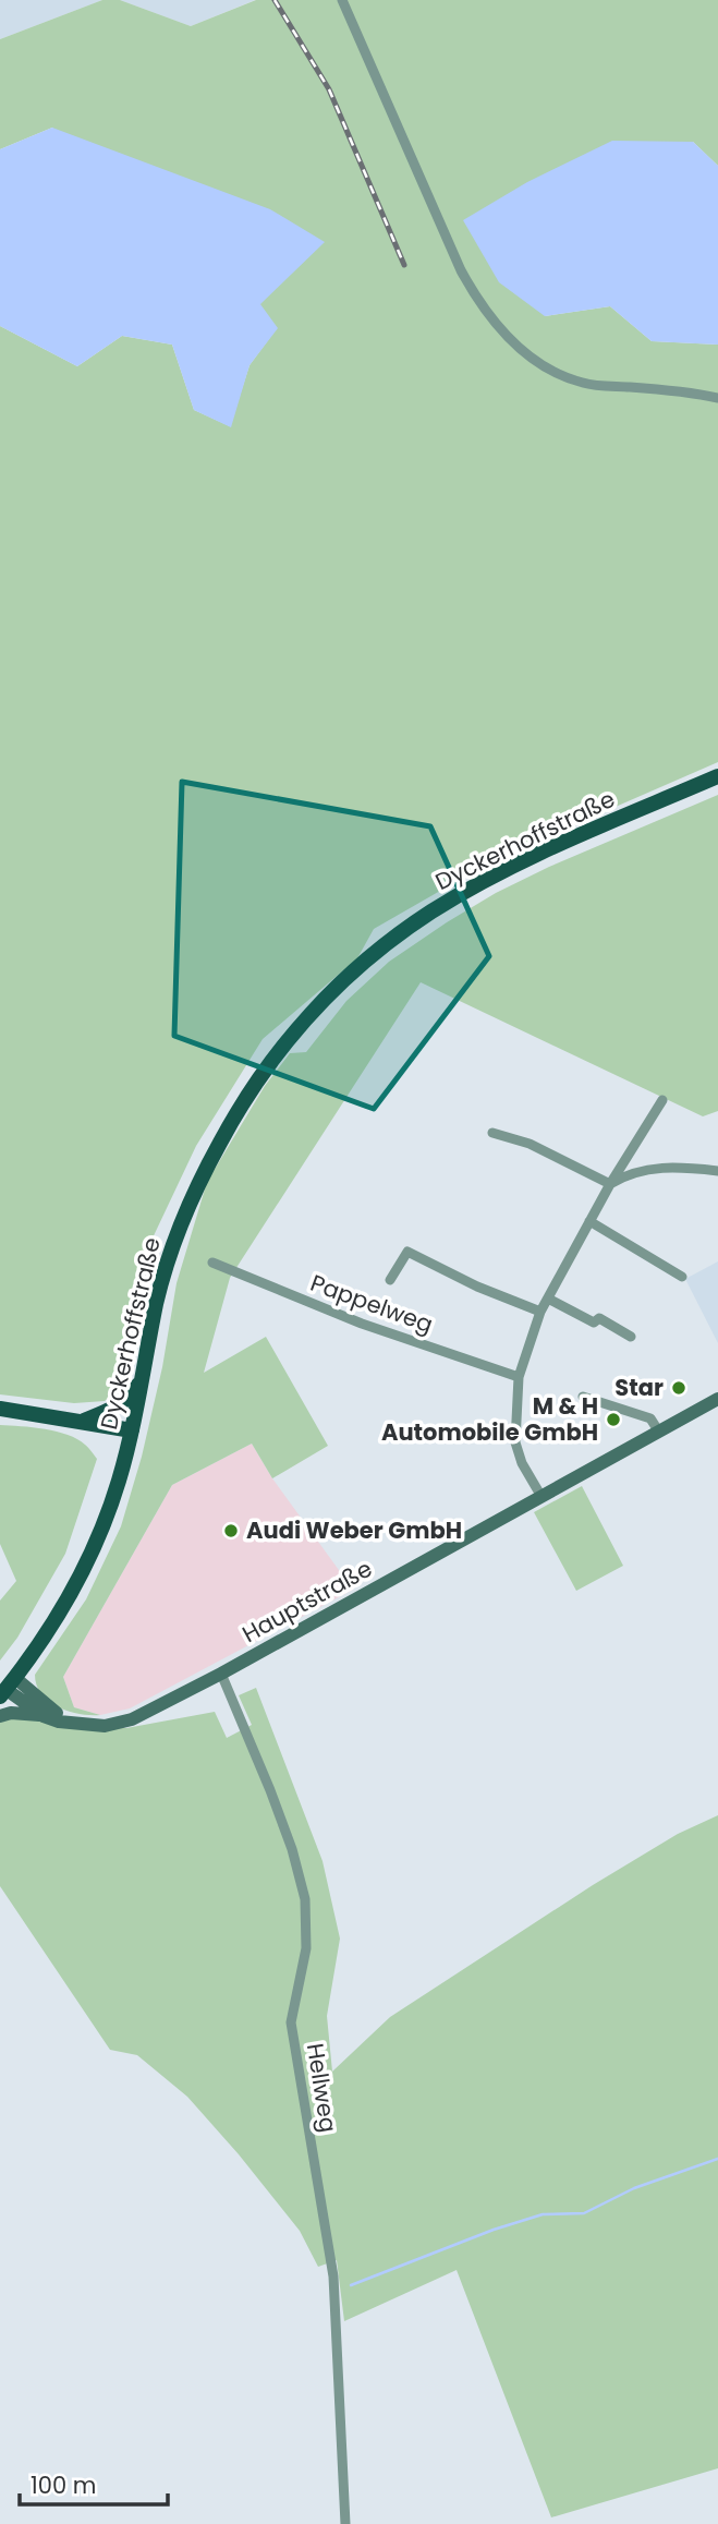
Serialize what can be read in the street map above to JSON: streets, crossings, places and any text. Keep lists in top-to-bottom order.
{
  "streets": {
    "main road": ["Dyckerhoffstraße"],
    "street": ["Pappelweg", "Hauptstraße", "Hellweg"]
  },
  "crossings": [
    ["Dyckerhoffstraße", "Hauptstraße"],
    ["Hauptstraße", "Hellweg"]
  ],
  "places": ["Star", "M & H Automobile GmbH", "Audi Weber GmbH"],
  "scale_bar": "100 m"
}
